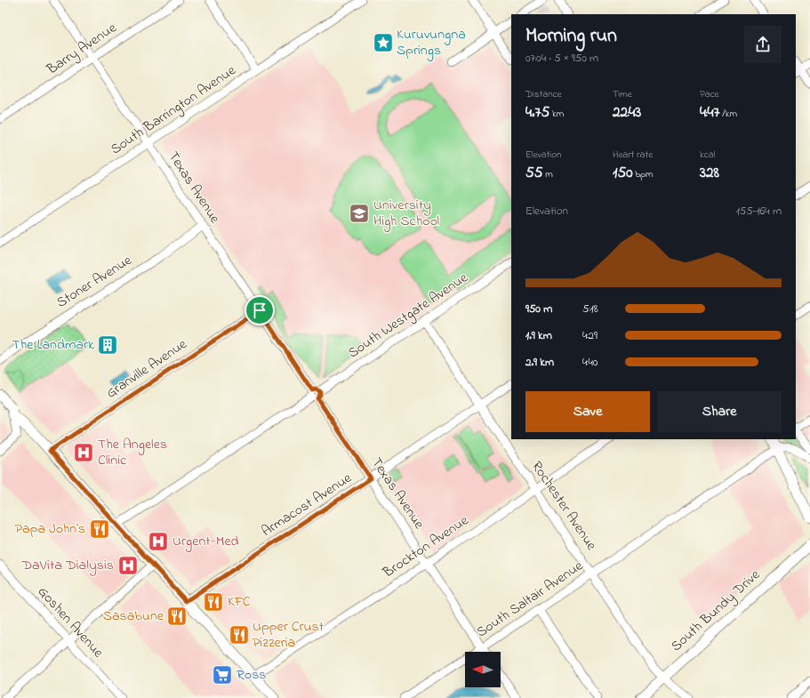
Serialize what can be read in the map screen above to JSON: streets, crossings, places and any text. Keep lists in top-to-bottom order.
{
  "streets": {
    "main road": ["South Bundy Drive"],
    "street": [
      "Barry Avenue",
      "South Barrington Avenue",
      "Texas Avenue",
      "Stoner Avenue",
      "South Westgate Avenue",
      "Granville Avenue",
      "Armacost Avenue",
      "Rochester Avenue",
      "Brockton Avenue",
      "South Saltair Avenue",
      "Goshen Avenue"
    ]
  },
  "crossings": [
    ["Barry Avenue", "Texas Avenue"],
    ["South Barrington Avenue", "Texas Avenue"],
    ["Texas Avenue", "Stoner Avenue"],
    ["Texas Avenue", "South Westgate Avenue"],
    ["Texas Avenue", "Granville Avenue"],
    ["Texas Avenue", "Armacost Avenue"],
    ["Texas Avenue", "Brockton Avenue"],
    ["Texas Avenue", "South Saltair Avenue"],
    ["South Westgate Avenue", "Rochester Avenue"],
    ["Armacost Avenue", "Rochester Avenue"],
    ["Rochester Avenue", "Brockton Avenue"],
    ["Rochester Avenue", "South Saltair Avenue"],
    ["Rochester Avenue", "South Bundy Drive"]
  ],
  "places": {
    "place": ["Kuruvungna Springs"],
    "school or university": ["University High School"],
    "building": ["The Landmark"],
    "hospital": ["The Angeles Clinic", "Urgent-Med", "DaVita Dialysis"],
    "restaurant": [
      "Papa John's",
      "KFC",
      "Sasabune",
      "Upper Crust Pizzeria"
    ],
    "supermarket": ["Ross"]
  },
  "north": "left",
  "page": {
    "heading": ["Morning run", "07:04 · 5 × 950 m"],
    "stats": [
      ["Distance", "4.75 km"],
      ["Time", "22:43"],
      ["Pace", "4:47 /km"],
      ["Elevation", "55 m"],
      ["Heart rate", "150 bpm"],
      ["kcal", "328"]
    ],
    "chart": ["Elevation", "155–164 m"],
    "list": [
      {
        "name": "950 m",
        "note": "5:18"
      },
      {
        "name": "1.9 km",
        "note": "4:29"
      },
      {
        "name": "2.9 km",
        "note": "4:40"
      }
    ],
    "buttons": ["Save", "Share"]
  }
}
